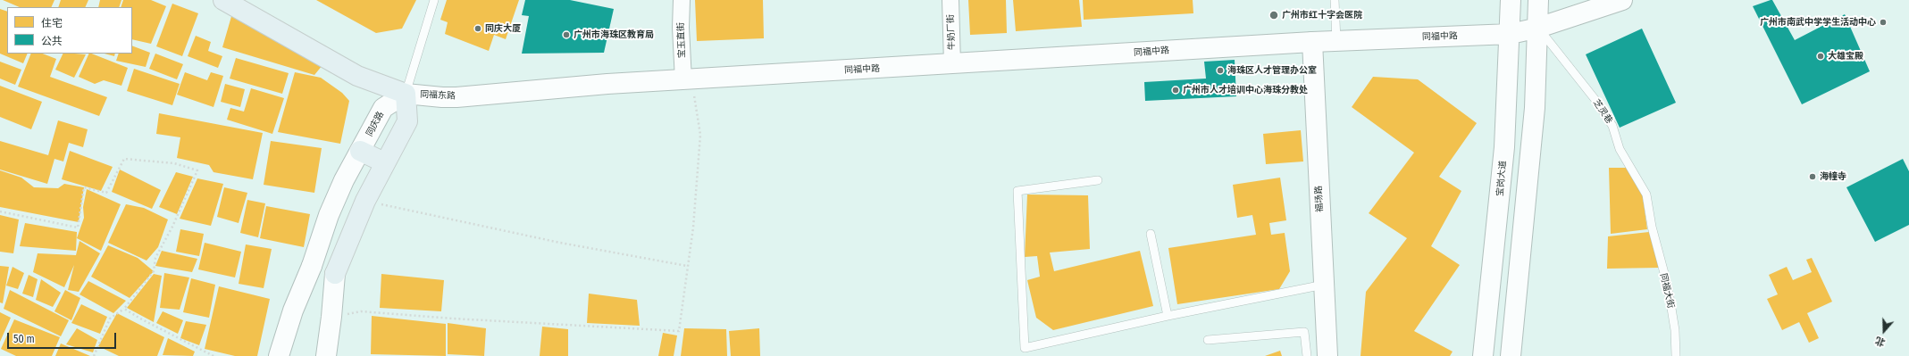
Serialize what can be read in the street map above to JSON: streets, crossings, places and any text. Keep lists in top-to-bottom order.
{
  "streets": {
    "main road": [
      "同福中路",
      "同福东路",
      "同庆路",
      "宝岗大道",
      "福场路"
    ],
    "street": ["牛奶厂街", "宝玉直街"],
    "lane": ["芝灵巷", "同福大街"]
  },
  "crossings": [
    ["牛奶厂街", "同福中路"],
    ["同福中路", "宝玉直街"],
    ["同福中路", "同福东路"],
    ["同福中路", "芝灵巷"],
    ["同福中路", "宝岗大道"],
    ["同福中路", "福场路"],
    ["宝玉直街", "同福东路"],
    ["同福东路", "同庆路"],
    ["芝灵巷", "同福大街"]
  ],
  "places": [
    "广州市红十字会医院",
    "广州市南武中学学生活动中心",
    "同庆大厦",
    "广州市海珠区教育局",
    "大雄宝殿",
    "海珠区人才管理办公室",
    "广州市人才培训中心海珠分教处",
    "海幢寺"
  ],
  "legend": ["住宅", "公共"],
  "scale_bar": "50 m",
  "north": "bottom"
}
